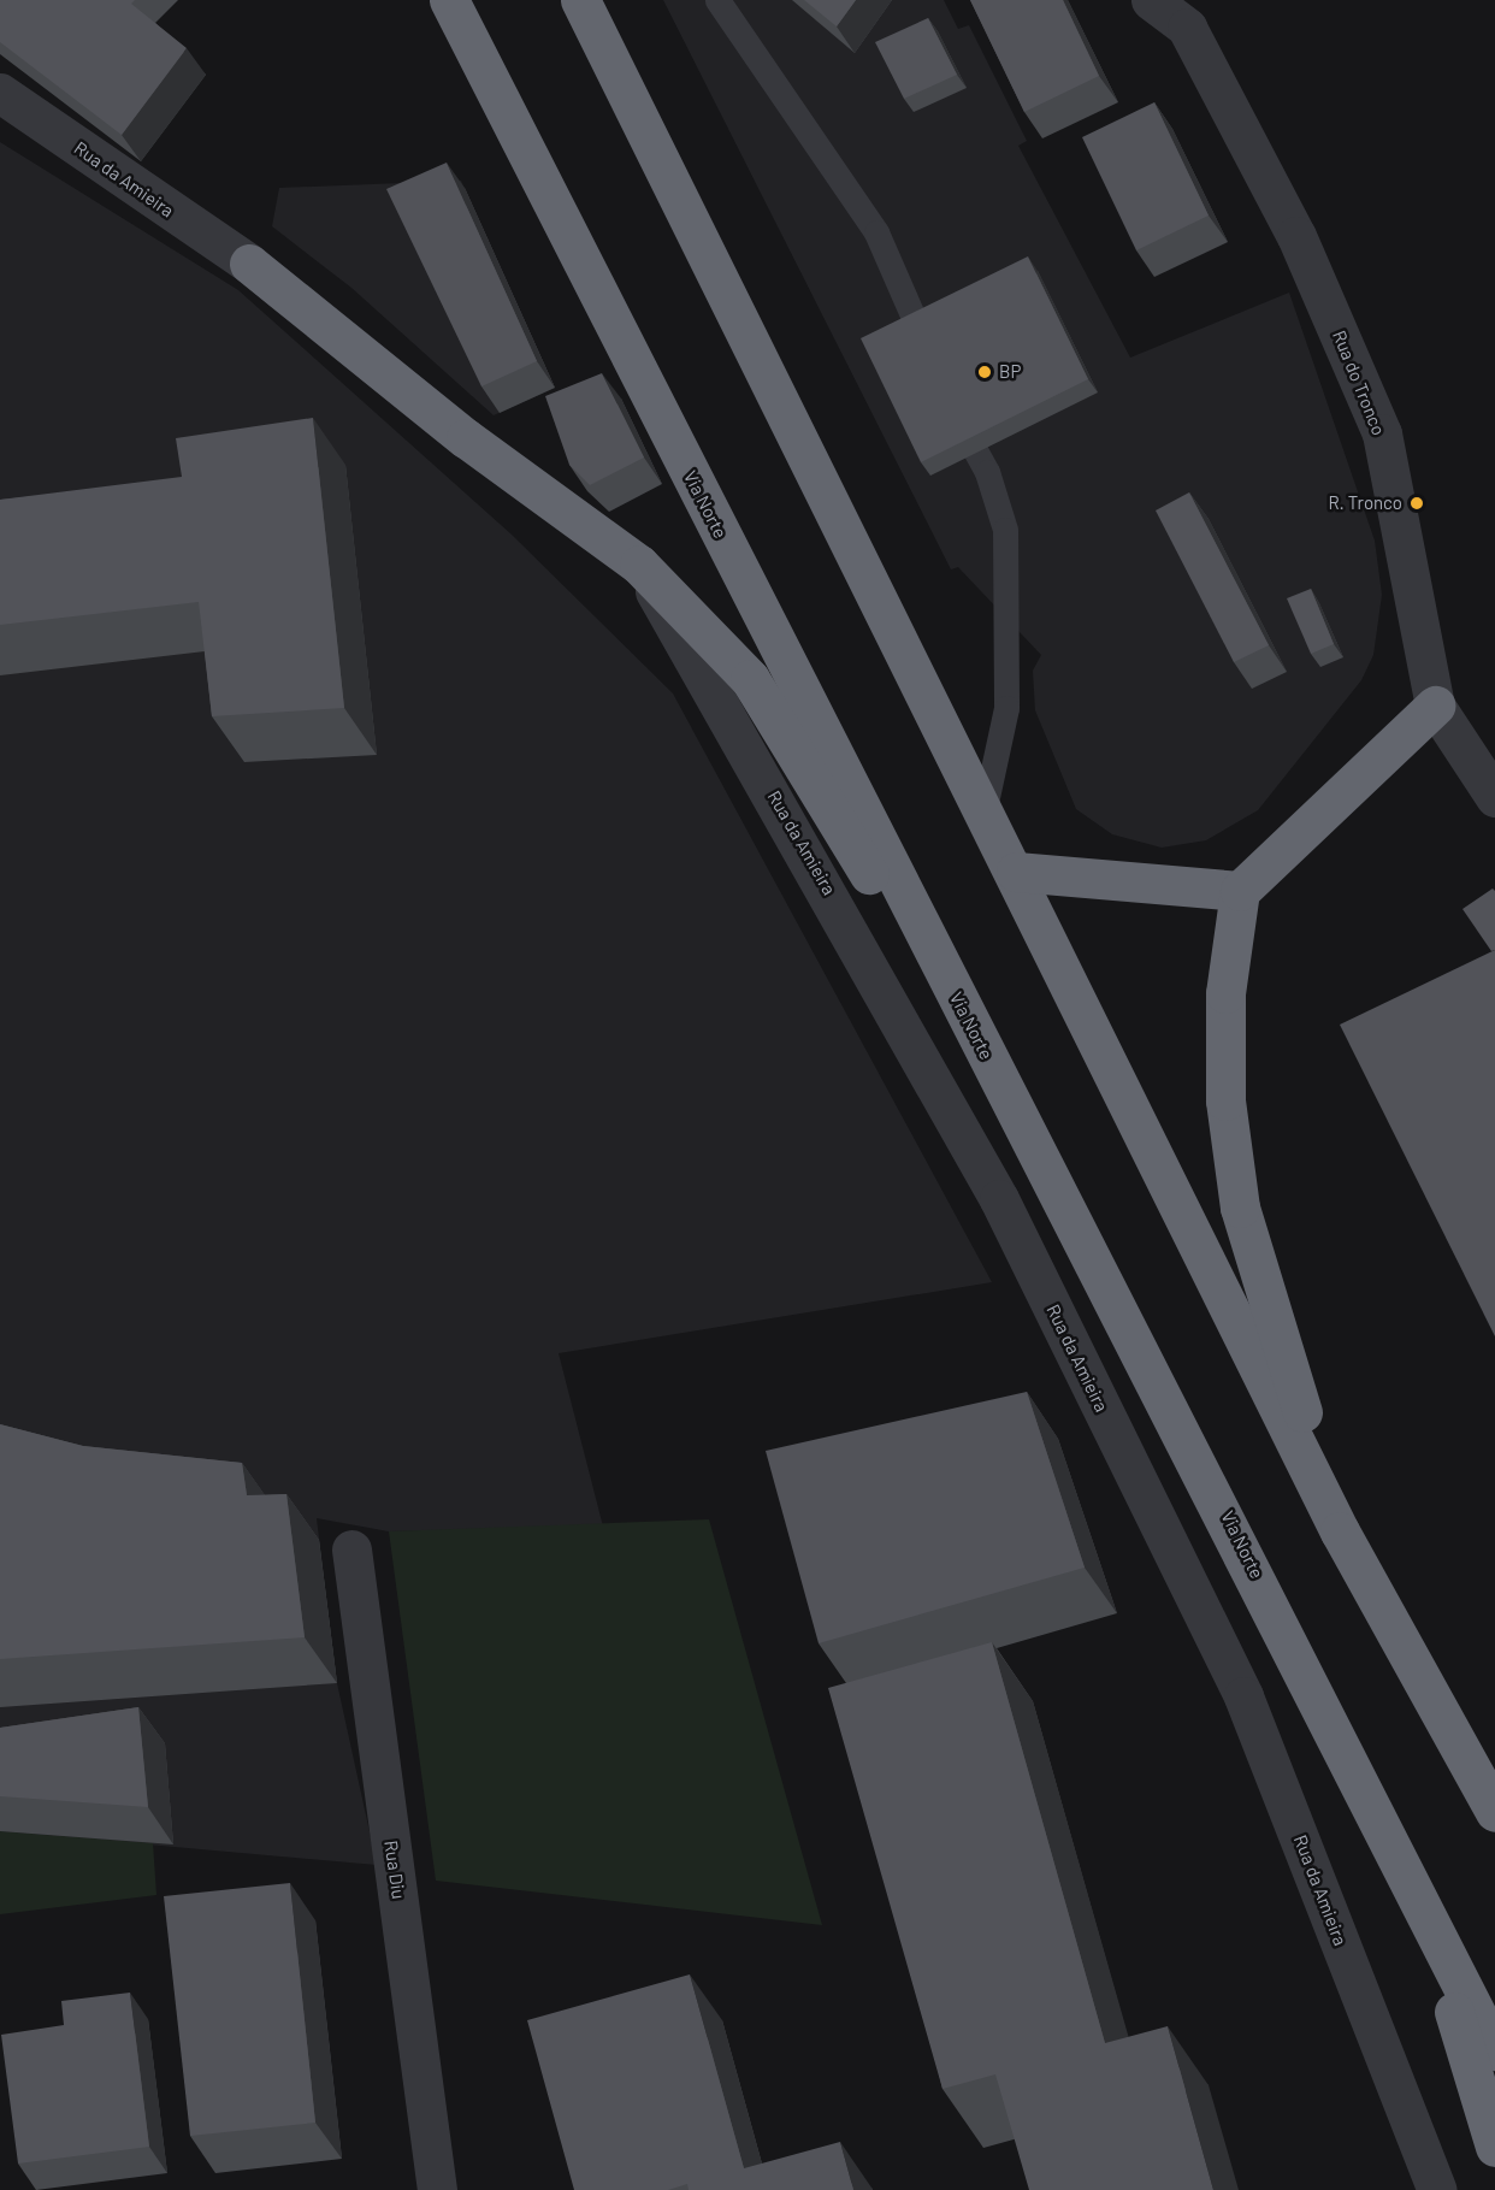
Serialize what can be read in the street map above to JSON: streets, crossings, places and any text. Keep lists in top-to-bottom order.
{
  "streets": {
    "highway": ["Via Norte"],
    "street": ["Rua da Amieira", "Rua do Tronco", "Rua Diu"]
  },
  "places": ["BP", "R. Tronco"]
}
